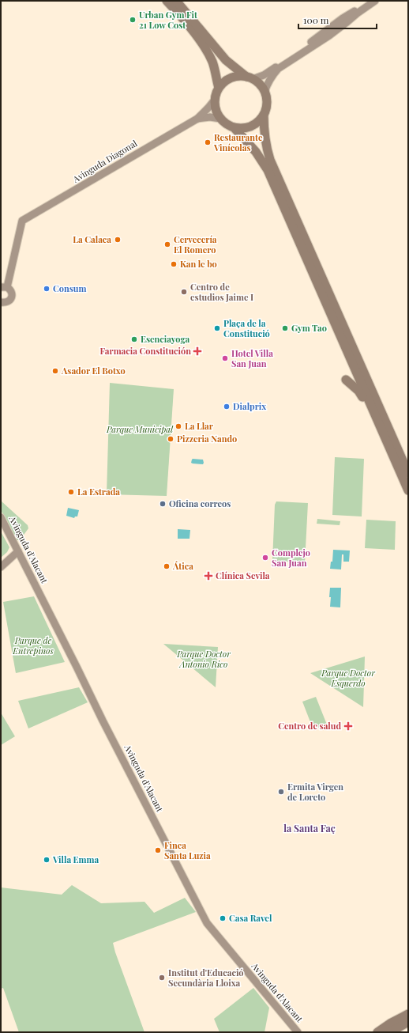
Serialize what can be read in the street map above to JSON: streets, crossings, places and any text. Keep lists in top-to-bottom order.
{
  "streets": {
    "street": ["Avinguda Diagonal", "Avinguda d'Alacant"]
  },
  "districts": ["la Santa Faç"],
  "parks": [
    "Parque Municipal",
    "Parque de Entrepinos",
    "Parque Doctor Antonio Rico",
    "Parque Doctor Esquerdo"
  ],
  "places": {
    "other": [
      "Urban Gym Fit 21 Low Cost",
      "Restaurante Vinícolas",
      "La Calaca",
      "Cervecería El Romero",
      "Kan le bo",
      "Consum",
      "Centro de estudios Jaime I",
      "Plaça de la Constitució",
      "Gym Tao",
      "Esenciayoga",
      "Hotel Villa San Juan",
      "Asador El Botxo",
      "Dialprix",
      "La Llar",
      "Pizzeria Nando",
      "La Estrada",
      "Oficina correos",
      "Complejo San Juan",
      "Ática",
      "Ermita Virgen de Loreto",
      "Finca Santa Luzia",
      "Villa Emma",
      "Casa Ravel",
      "Institut d'Educació Secundària Lloixa"
    ],
    "health": ["Farmacia Constitución", "Clínica Sevila", "Centro de salud"]
  },
  "scale_bar": "100 m"
}
